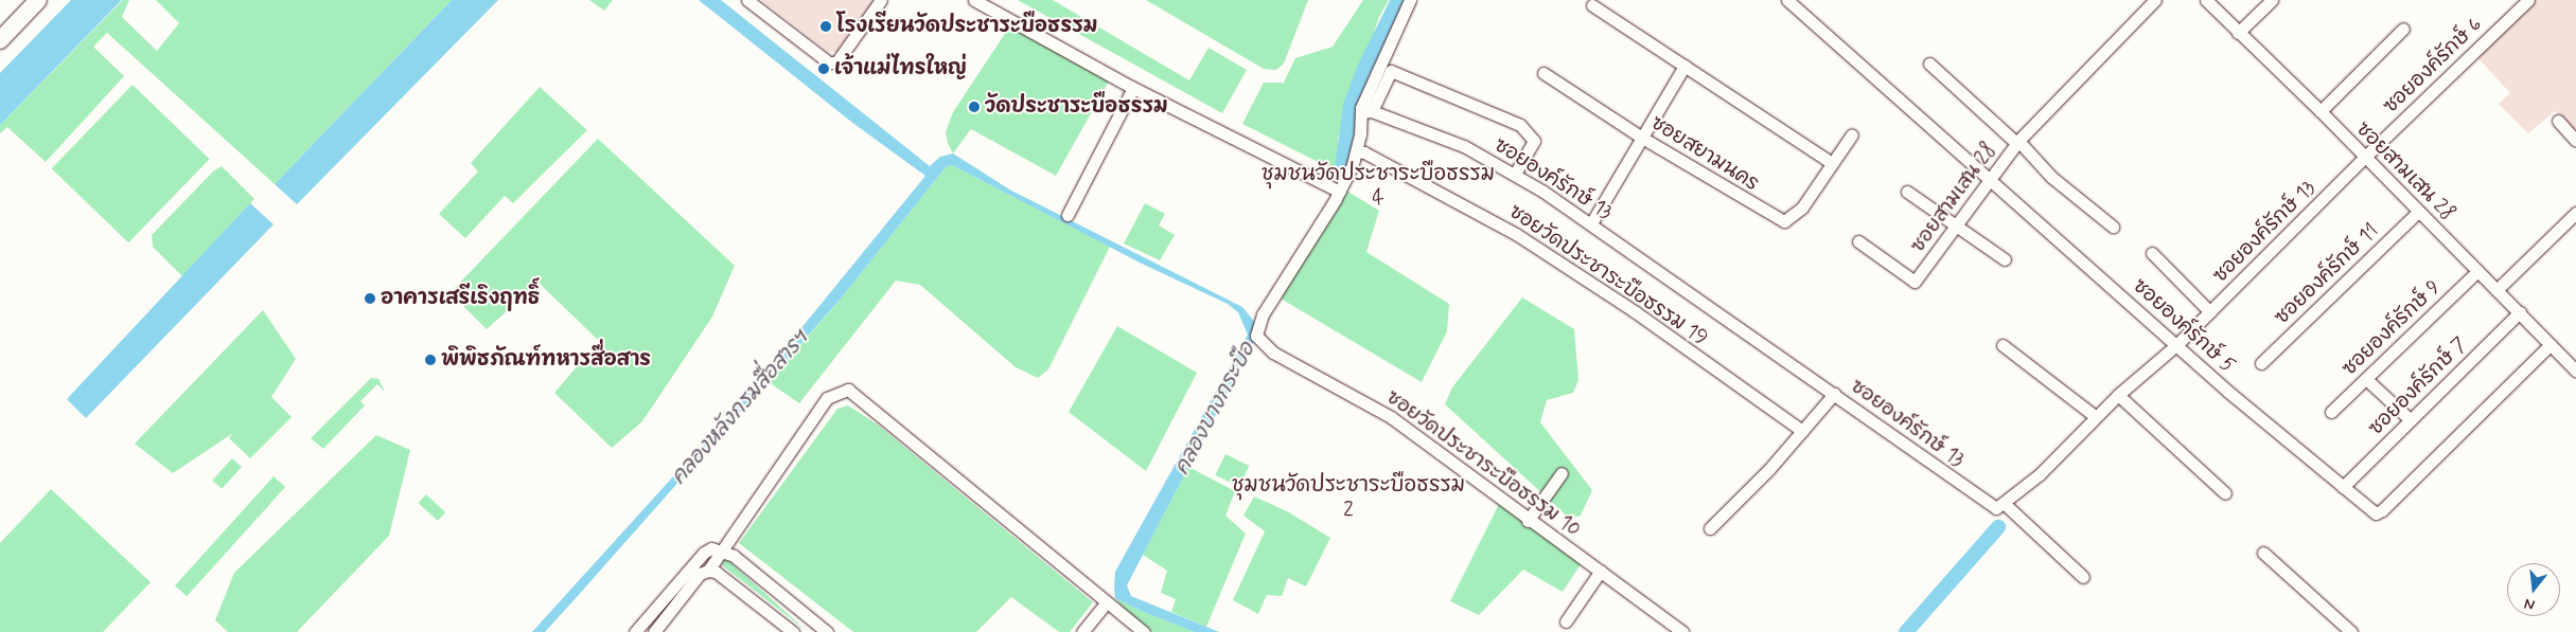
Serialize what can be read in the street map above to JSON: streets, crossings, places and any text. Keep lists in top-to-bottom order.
{
  "streets": {
    "street": [
      "ซอยองค์รักษ์ 6",
      "ซอยสยามนคร",
      "ซอยสามเสน 28",
      "ซอยองค์รักษ์ 13",
      "ซอยองค์รักษ์ 11",
      "ซอยวัดประชาระบือธรรม 19",
      "ซอยองค์รักษ์ 5",
      "ซอยองค์รักษ์ 9",
      "ซอยองค์รักษ์ 7",
      "ซอยวัดประชาระบือธรรม 10"
    ]
  },
  "crossings": [
    ["ซอยองค์รักษ์ 6", "ซอยสามเสน 28"],
    ["ซอยองค์รักษ์ 6", "ซอยองค์รักษ์ 13"],
    ["ซอยสามเสน 28", "ซอยองค์รักษ์ 13"],
    ["ซอยสามเสน 28", "ซอยองค์รักษ์ 11"],
    ["ซอยสามเสน 28", "ซอยองค์รักษ์ 5"],
    ["ซอยสามเสน 28", "ซอยองค์รักษ์ 9"],
    ["ซอยสามเสน 28", "ซอยองค์รักษ์ 7"],
    ["ซอยองค์รักษ์ 13", "ซอยองค์รักษ์ 5"],
    ["ซอยองค์รักษ์ 5", "ซอยองค์รักษ์ 7"]
  ],
  "districts": ["ชุมชนวัดประชาระบือธรรม 4", "ชุมชนวัดประชาระบือธรรม 2"],
  "water": ["คลองหลังกรมสื่อสารฯ", "คลองบางกระบือ"],
  "places": [
    "โรงเรียนวัดประชาระบือธรรม",
    "เจ้าแม่ไทรใหญ่",
    "วัดประชาระบือธรรม",
    "อาคารเสรีเริงฤทธิ์",
    "พิพิธภัณฑ์ทหารสื่อสาร"
  ],
  "north": "bottom"
}
